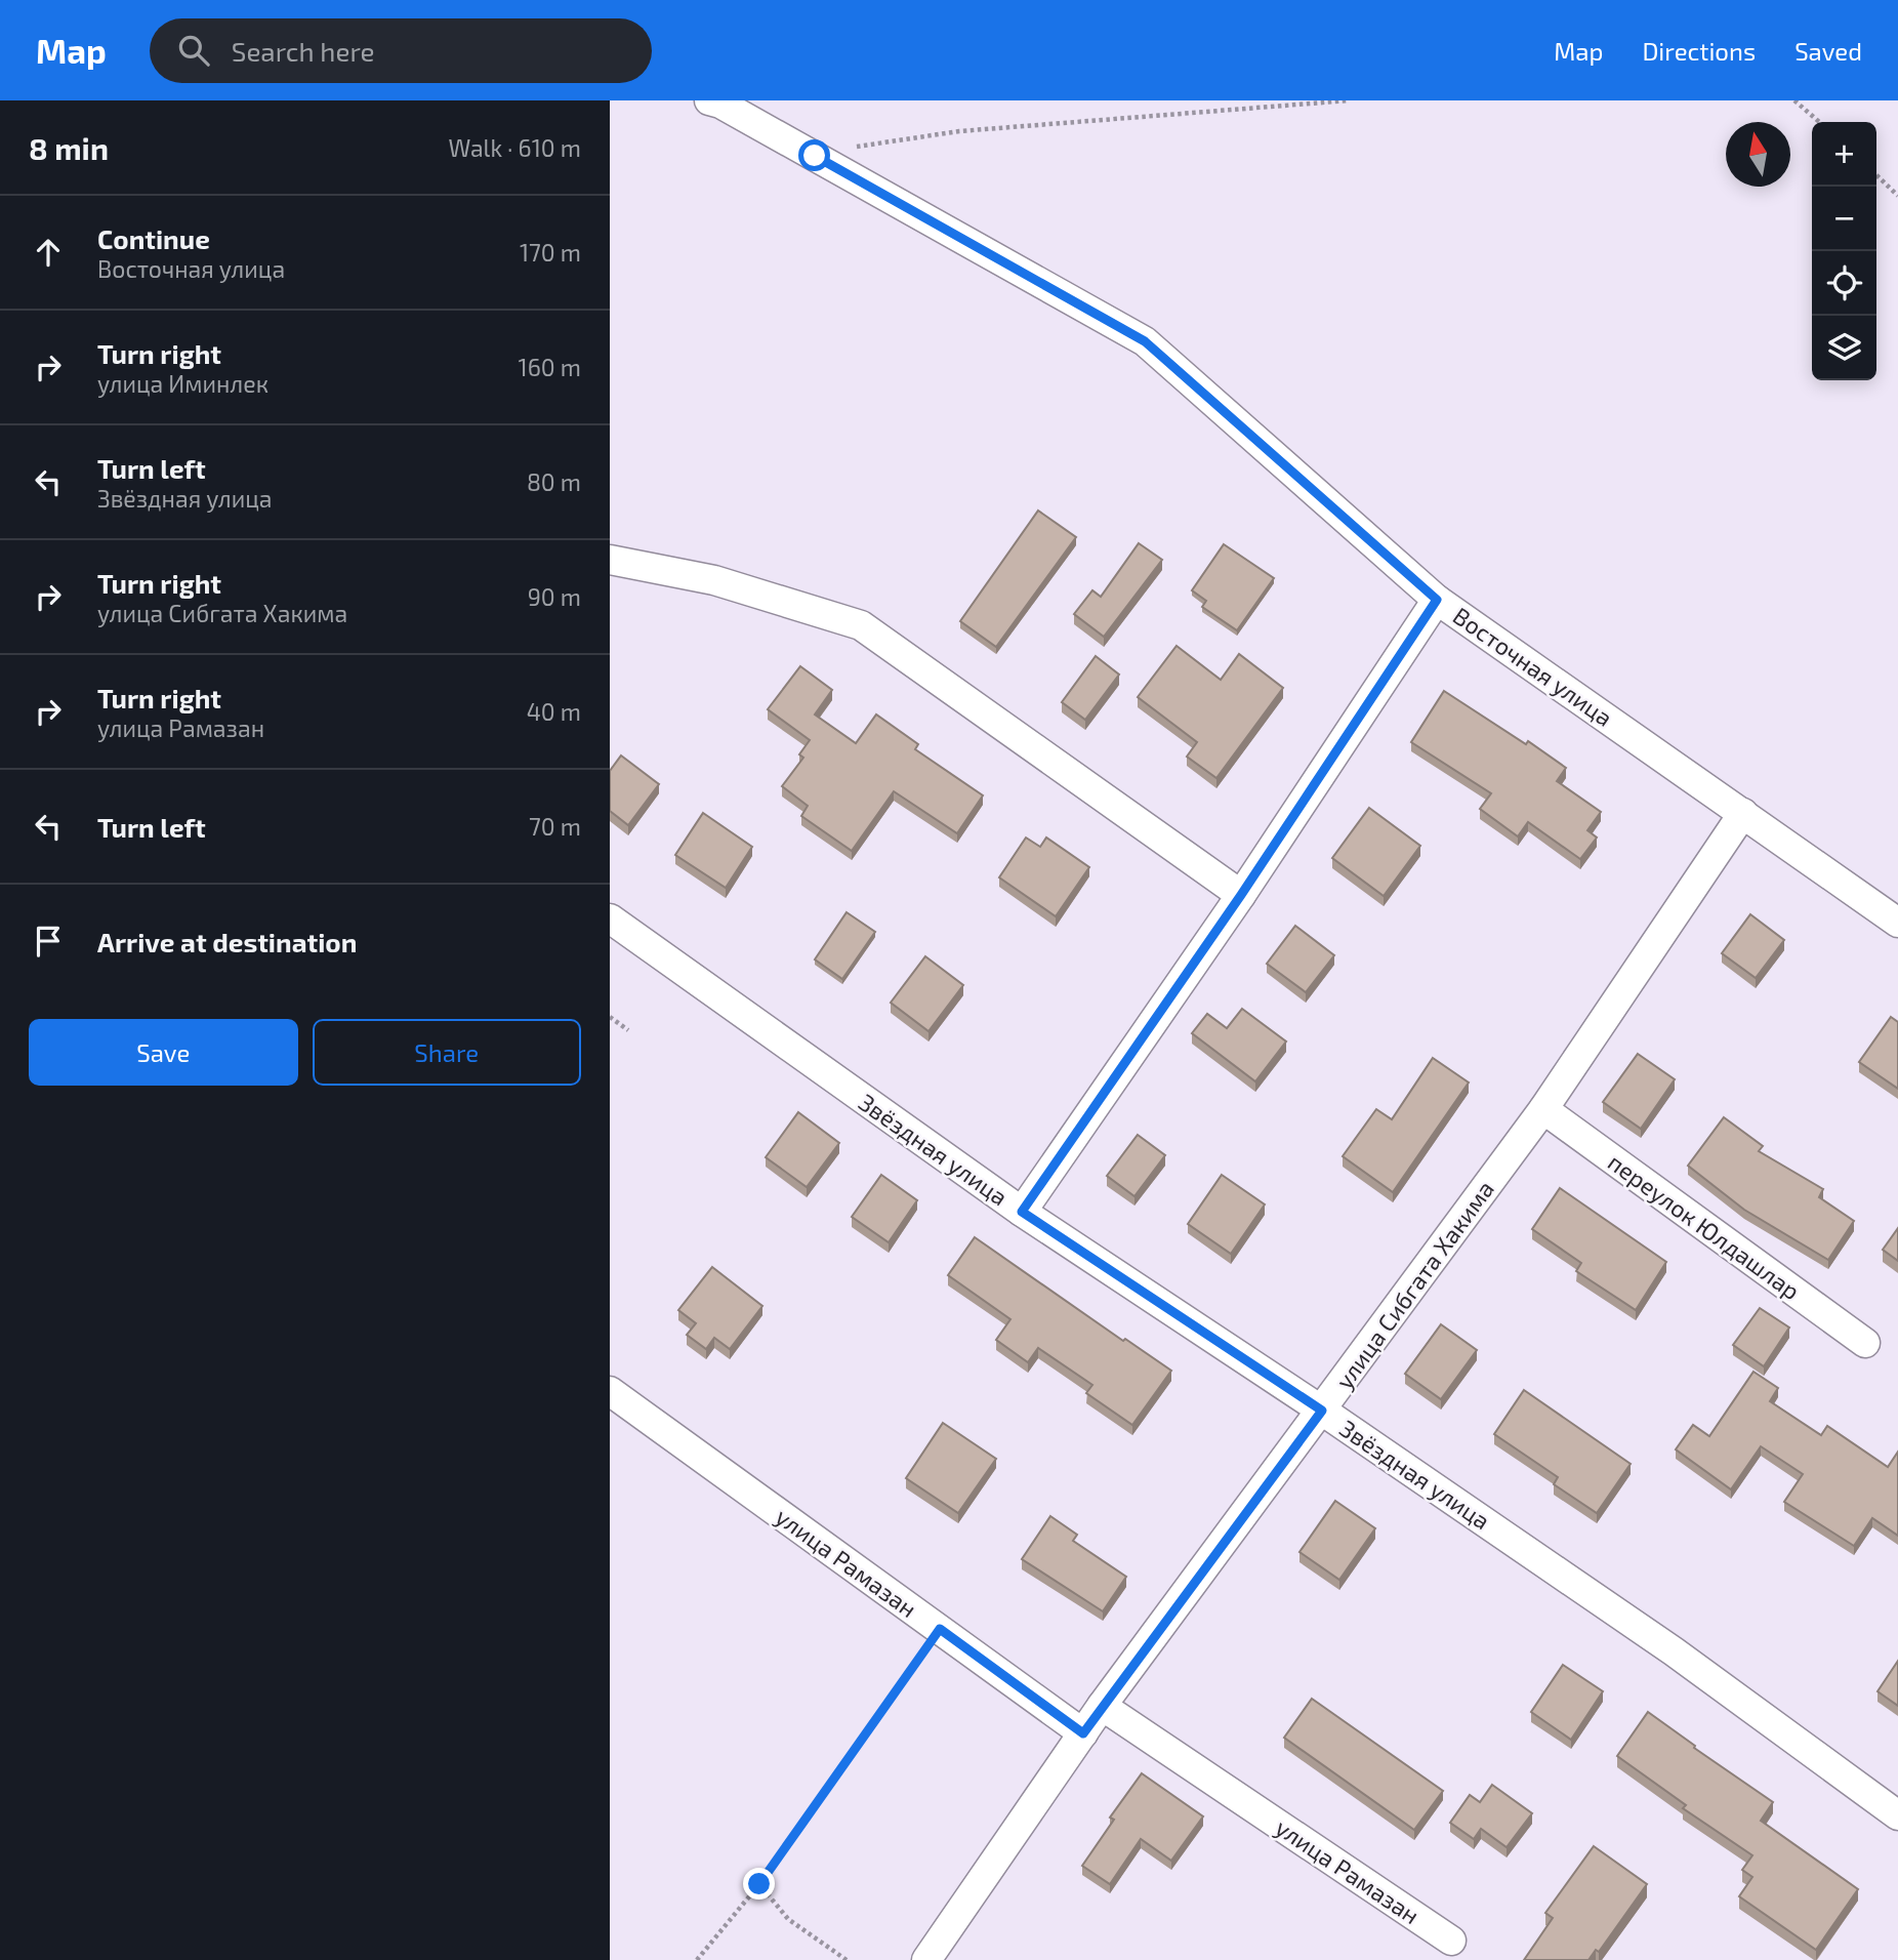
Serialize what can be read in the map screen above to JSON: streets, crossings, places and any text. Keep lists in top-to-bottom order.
{
  "streets": {
    "street": [
      "Восточная улица",
      "Звёздная улица",
      "переулок Юлдашлар",
      "улица Сибгата Хакима",
      "улица Рамазан"
    ]
  },
  "crossings": [
    ["Восточная улица", "улица Сибгата Хакима"],
    ["Звёздная улица", "улица Сибгата Хакима"],
    ["переулок Юлдашлар", "улица Сибгата Хакима"],
    ["улица Сибгата Хакима", "улица Рамазан"]
  ],
  "north": "top",
  "page": {
    "header": "Map",
    "search": "Search here",
    "nav": ["Map", "Directions", "Saved"],
    "heading": ["8 min", "Walk · 610 m"],
    "map_buttons": ["+", "−"],
    "list": [
      ["Continue", "Восточная улица", "170 m"],
      ["Turn right", "улица Иминлек", "160 m"],
      ["Turn left", "Звёздная улица", "80 m"],
      ["Turn right", "улица Сибгата Хакима", "90 m"],
      ["Turn right", "улица Рамазан", "40 m"],
      ["Turn left", "70 m"],
      "Arrive at destination"
    ],
    "buttons": ["Save", "Share"]
  }
}
